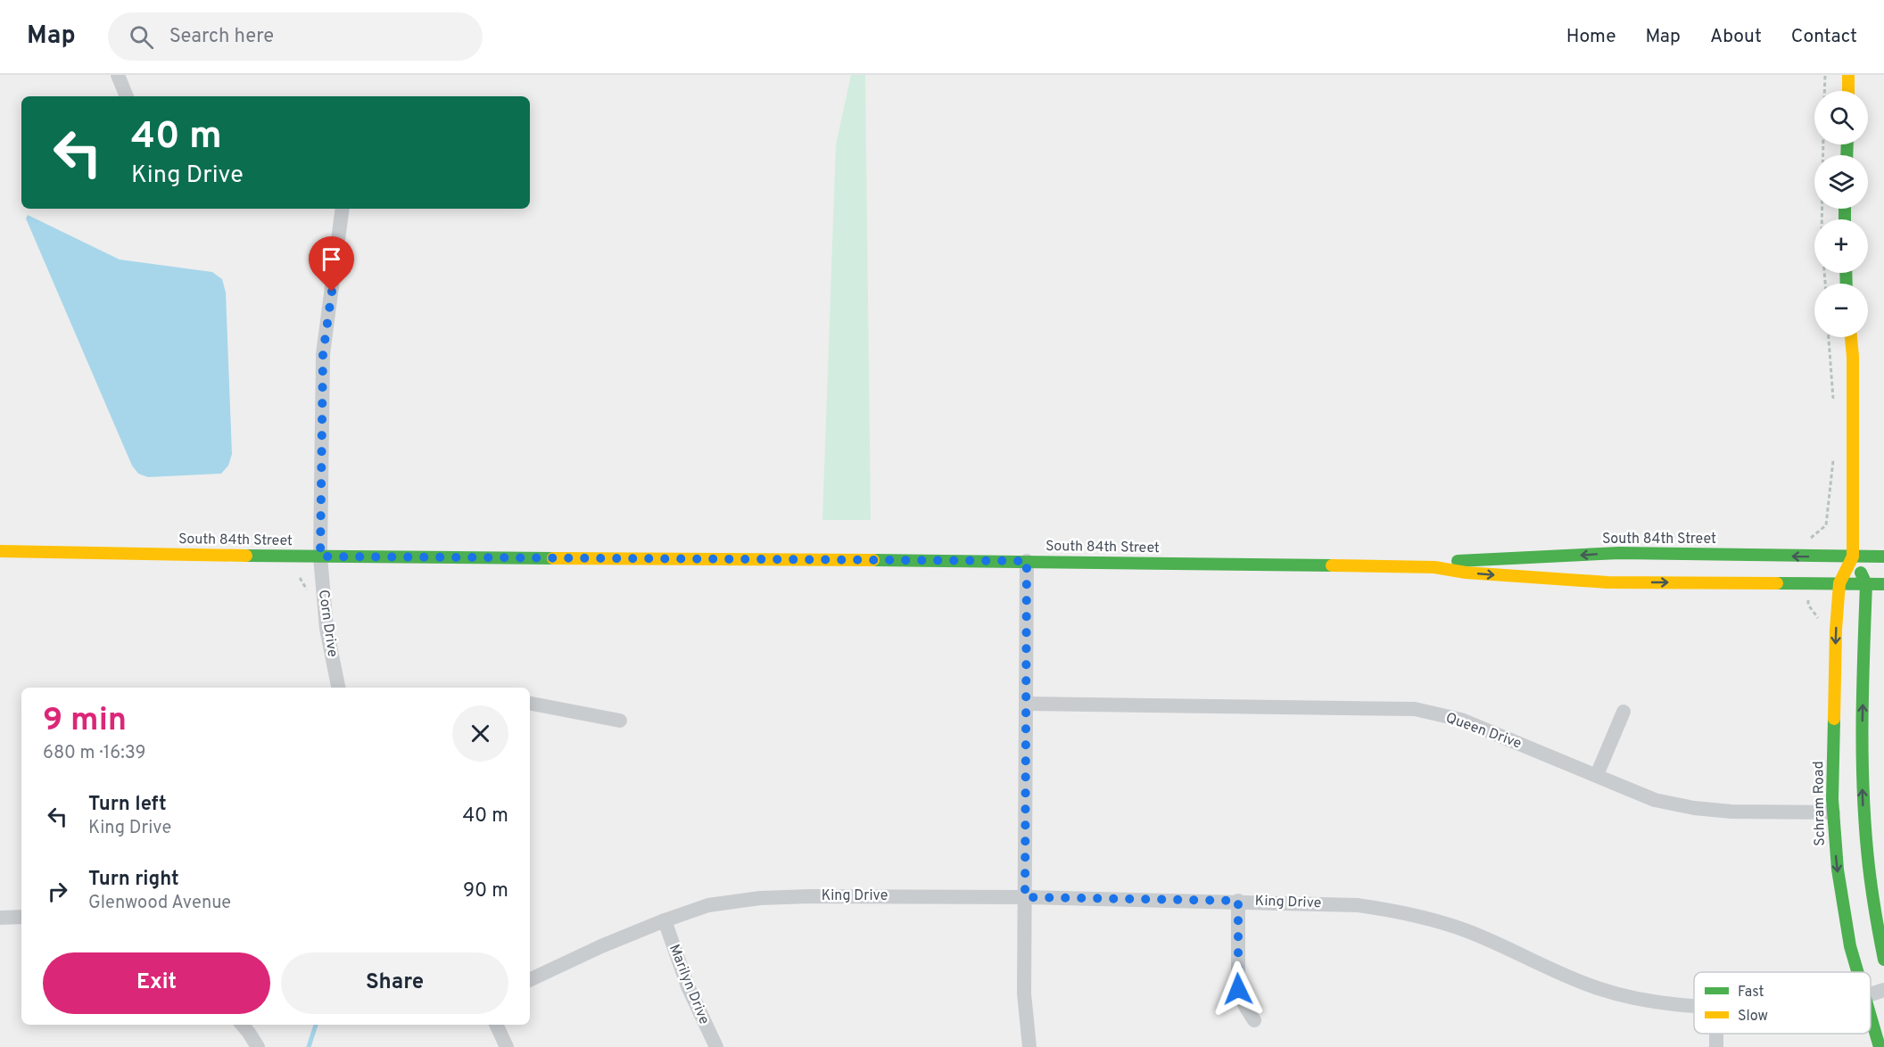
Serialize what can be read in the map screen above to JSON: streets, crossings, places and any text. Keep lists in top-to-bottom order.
{
  "streets": {
    "street": [
      "South 84th Street",
      "Corn Drive",
      "Queen Drive",
      "Schram Road",
      "King Drive",
      "Marilyn Drive"
    ]
  },
  "crossings": [
    ["South 84th Street", "Corn Drive"],
    ["South 84th Street", "Schram Road"],
    ["Queen Drive", "Schram Road"],
    ["King Drive", "Marilyn Drive"]
  ],
  "legend": ["Fast", "Slow"],
  "page": {
    "header": "Map",
    "search": "Search here",
    "nav": [
      "Home",
      "Map",
      "About",
      "Contact"
    ],
    "map_buttons": ["+", "−"],
    "turn": ["40 m", "King Drive"],
    "heading": ["9 min", "680 m · 16:39"],
    "list": [
      {
        "name": "Turn left",
        "note": "King Drive",
        "value": "40 m"
      },
      {
        "name": "Turn right",
        "note": "Glenwood Avenue",
        "value": "90 m"
      }
    ],
    "buttons": ["Exit", "Share"]
  }
}
